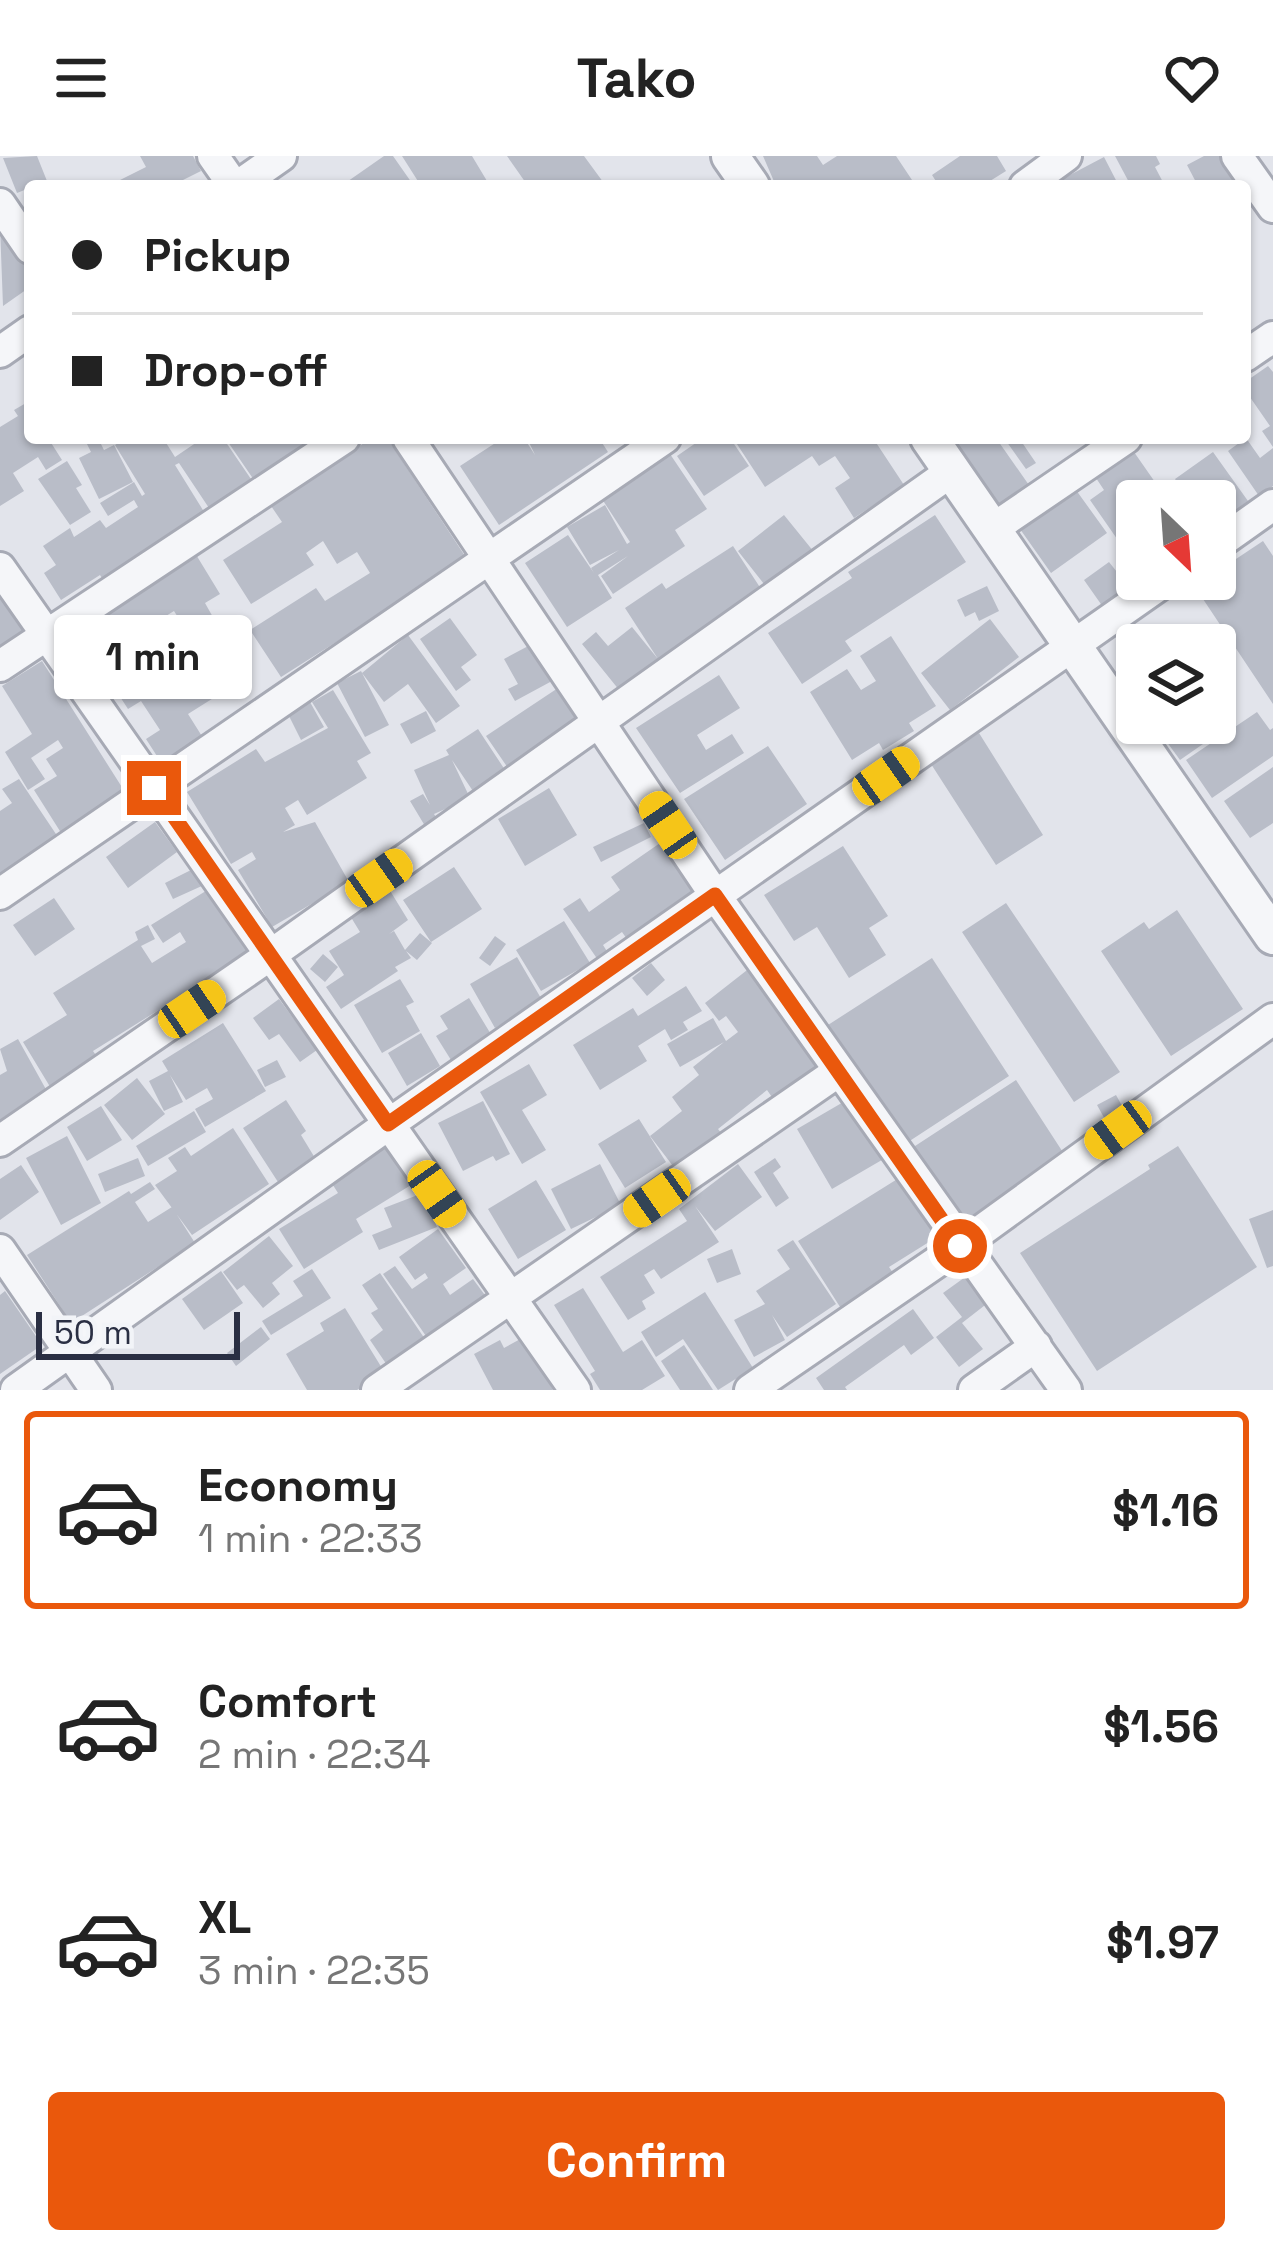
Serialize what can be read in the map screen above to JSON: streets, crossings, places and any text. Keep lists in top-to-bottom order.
{
  "scale_bar": "50 m",
  "north": "bottom right",
  "page": {
    "header": "Tako",
    "banner": ["Pickup", "Drop-off"],
    "bubble": "1 min",
    "scale": "50 m",
    "list": [
      {
        "name": "Economy",
        "note": "1 min · 22:33",
        "value": "$1.16"
      },
      {
        "name": "Comfort",
        "note": "2 min · 22:34",
        "value": "$1.56"
      },
      {
        "name": "XL",
        "note": "3 min · 22:35",
        "value": "$1.97"
      }
    ],
    "buttons": "Confirm"
  }
}
